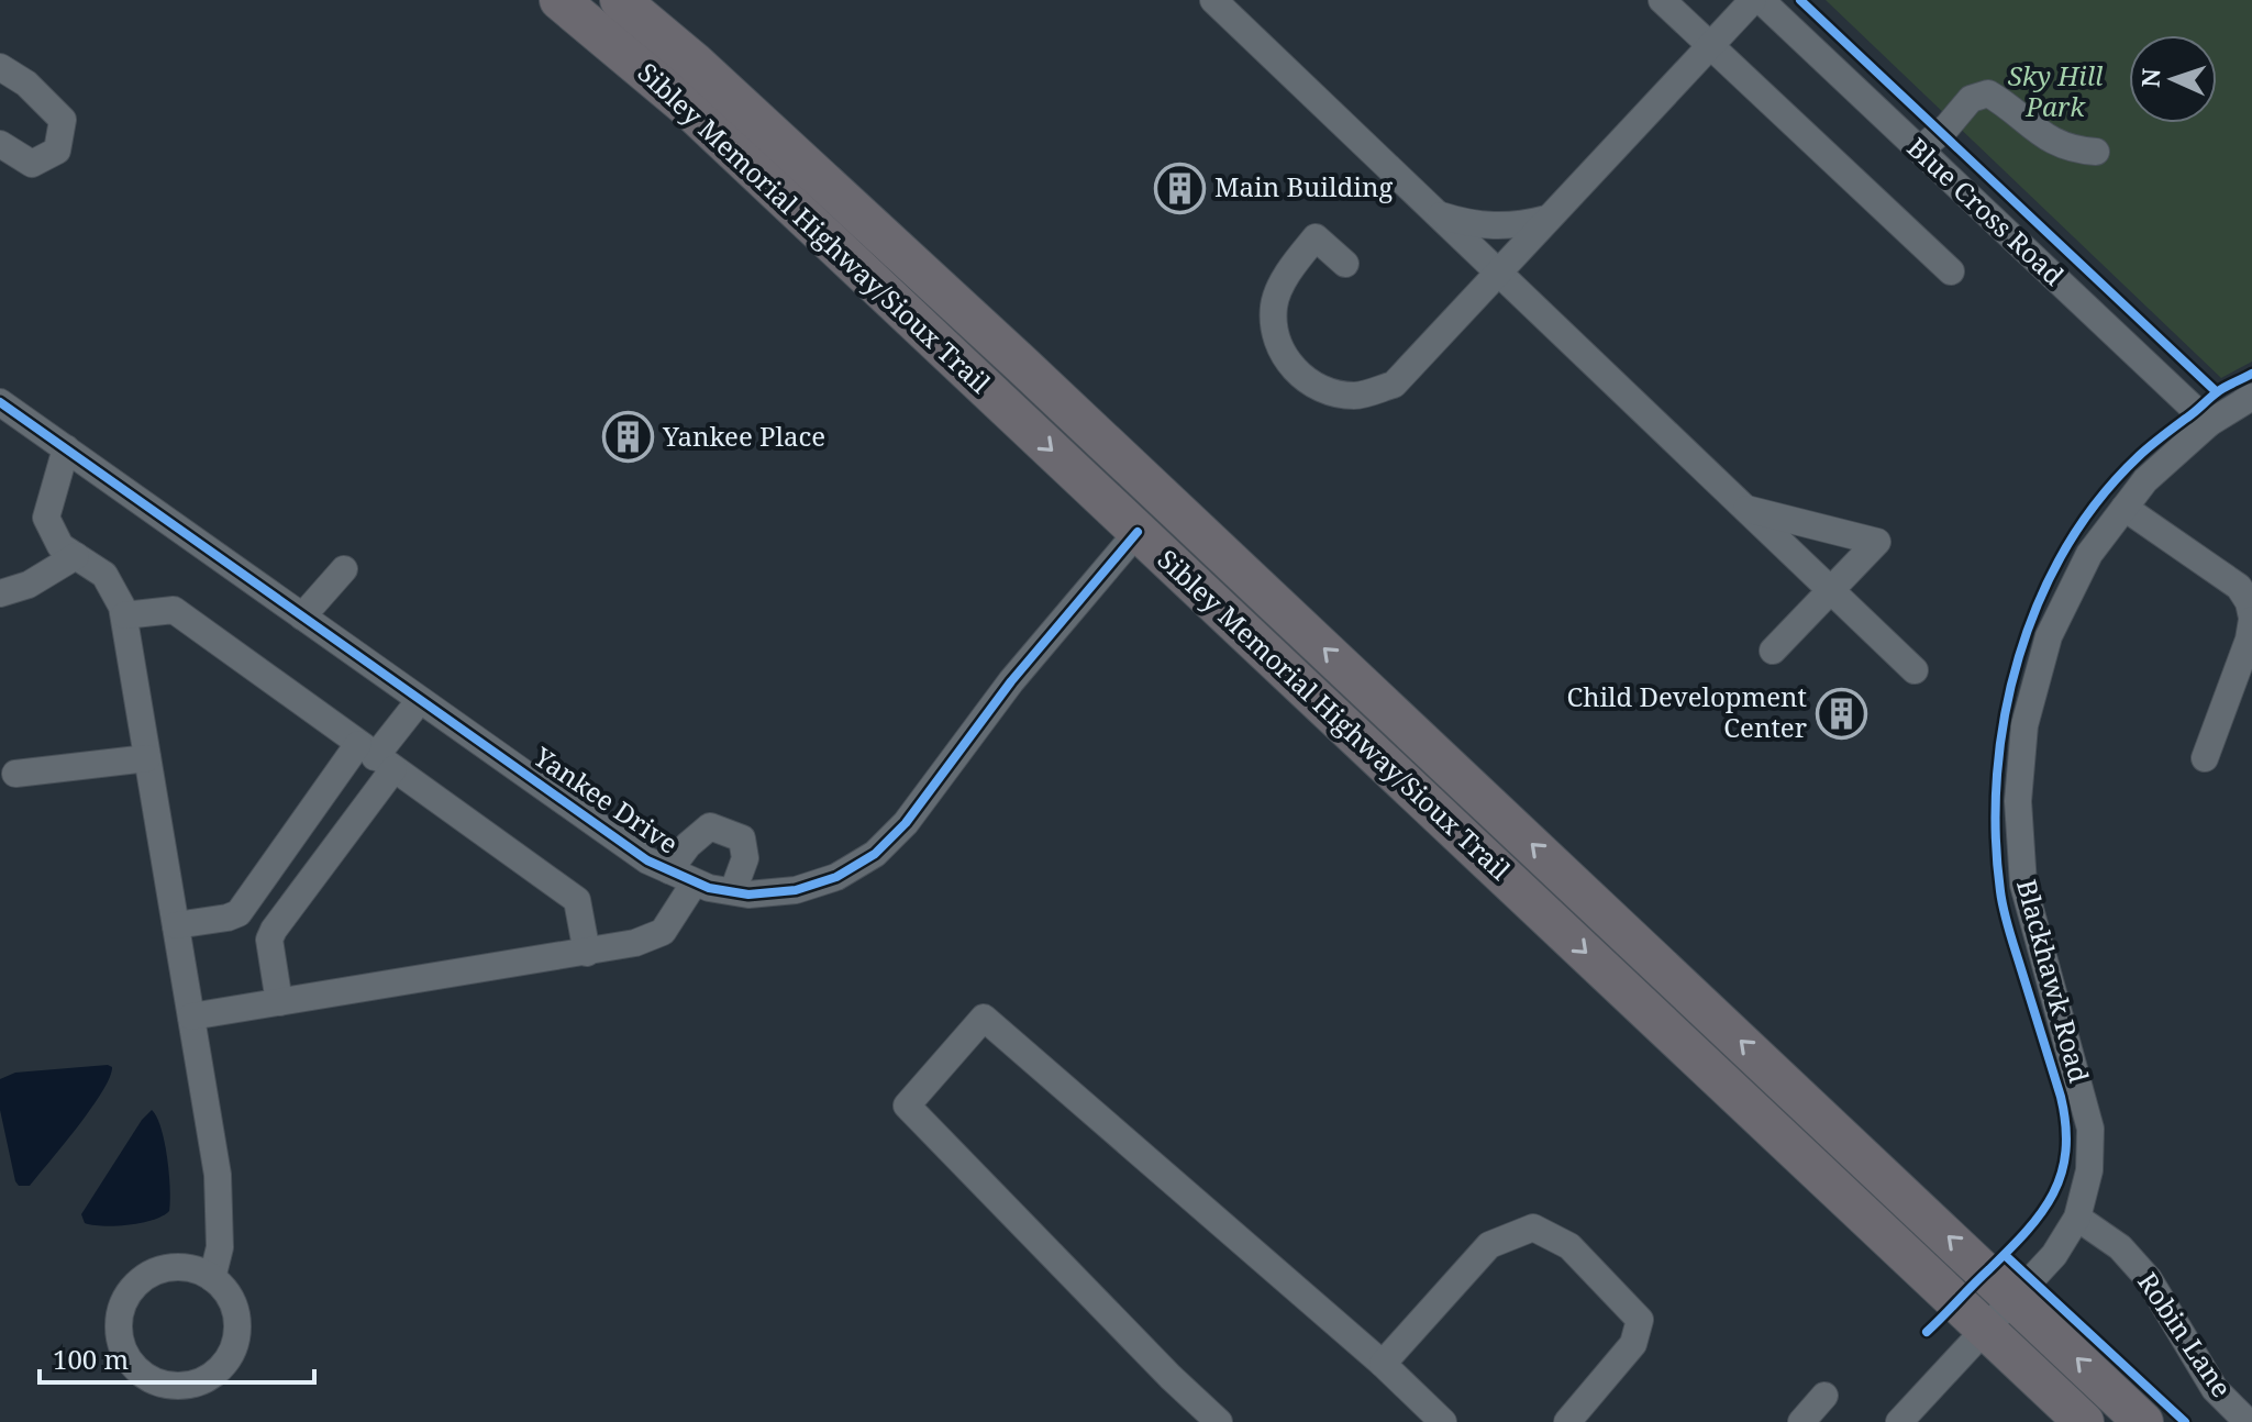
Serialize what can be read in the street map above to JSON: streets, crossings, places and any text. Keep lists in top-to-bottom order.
{
  "streets": {
    "highway": ["Sibley Memorial Highway/Sioux Trail"],
    "street": [
      "Blue Cross Road",
      "Yankee Drive",
      "Blackhawk Road",
      "Robin Lane"
    ]
  },
  "crossings": [
    ["Blue Cross Road", "Blackhawk Road"],
    ["Sibley Memorial Highway/Sioux Trail", "Yankee Drive"],
    ["Sibley Memorial Highway/Sioux Trail", "Blackhawk Road"],
    ["Blackhawk Road", "Robin Lane"]
  ],
  "parks": ["Sky Hill Park"],
  "places": {
    "building": ["Main Building", "Yankee Place", "Child Development Center"]
  },
  "scale_bar": "100 m",
  "north": "left"
}
